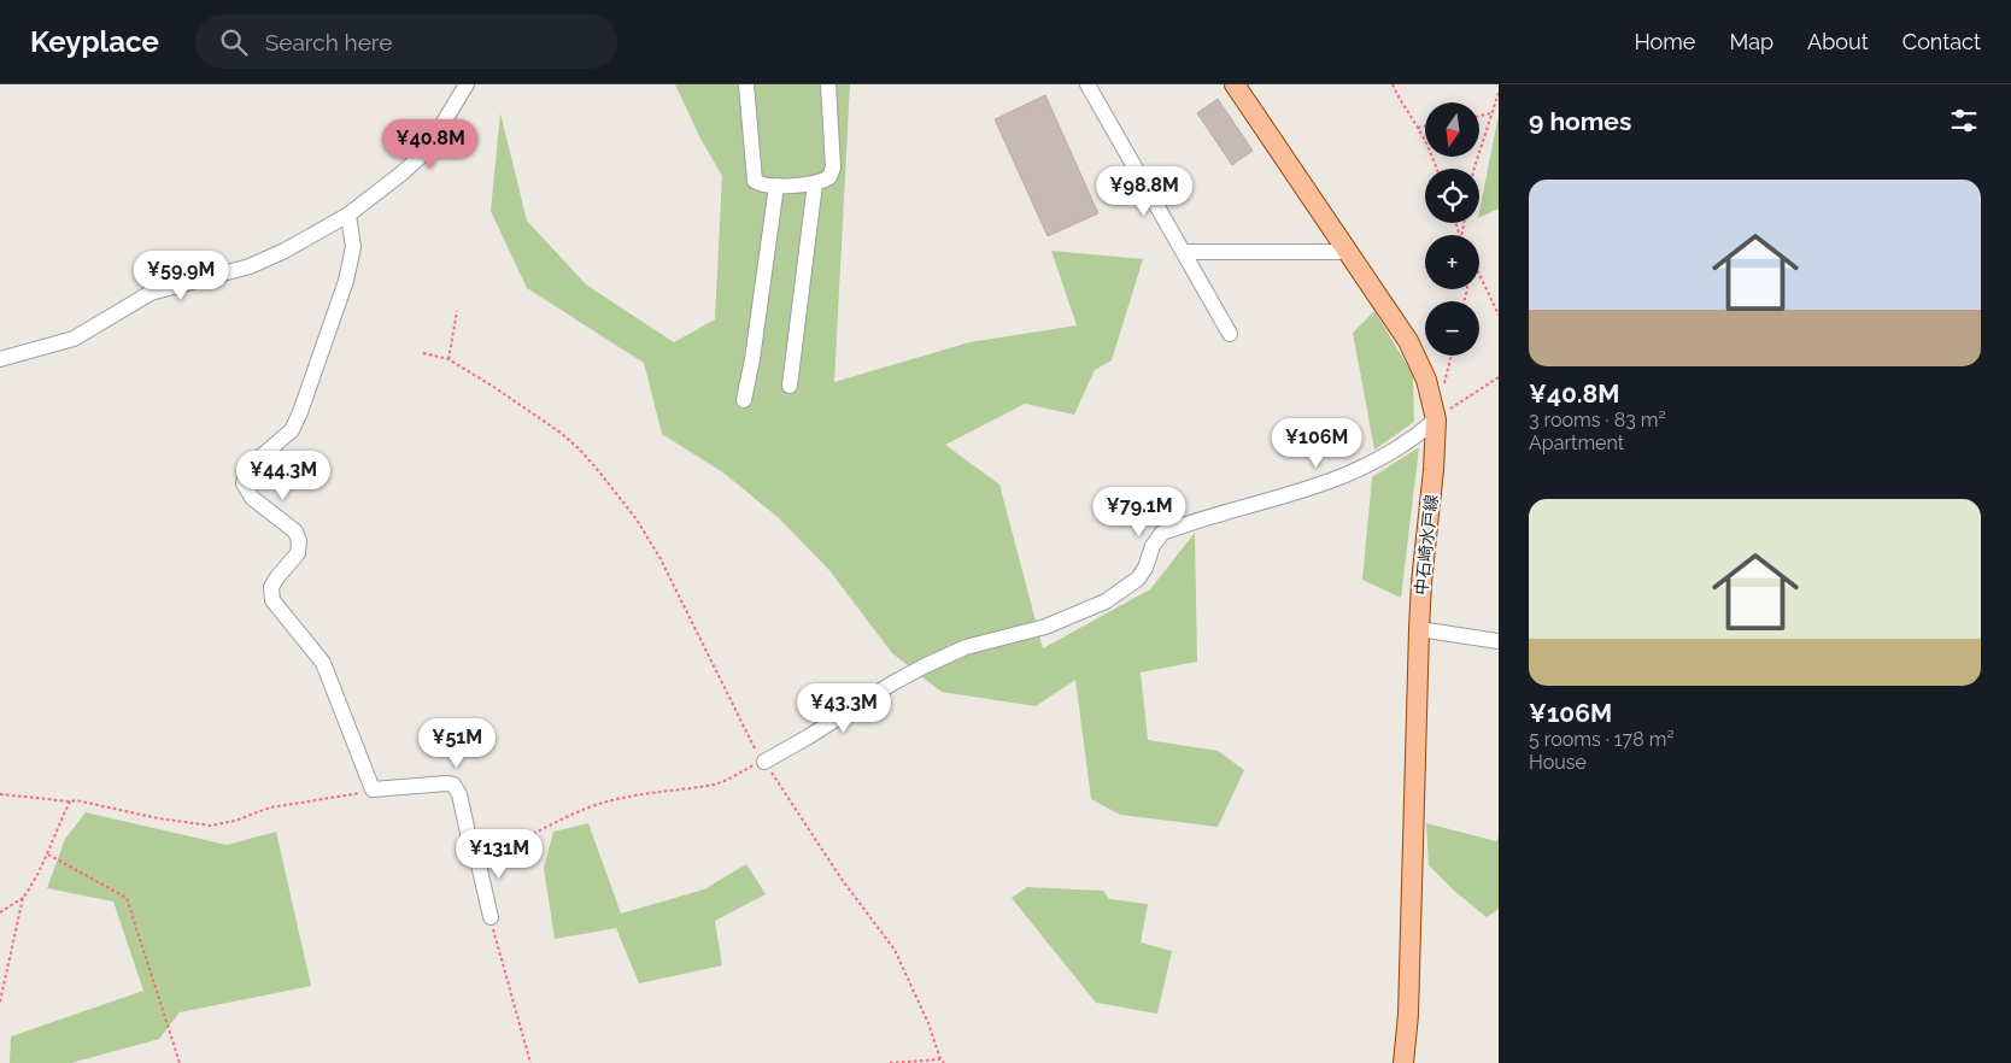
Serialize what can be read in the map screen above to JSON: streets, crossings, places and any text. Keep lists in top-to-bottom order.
{
  "streets": {
    "main road": ["中石崎水戸線"]
  },
  "north": "bottom",
  "page": {
    "header": "Keyplace",
    "search": "Search here",
    "nav": [
      "Home",
      "Map",
      "About",
      "Contact"
    ],
    "heading": "9 homes",
    "map_buttons": ["+", "−"],
    "price": [
      "¥40.8M",
      "¥98.8M",
      "¥59.9M",
      "¥106M",
      "¥44.3M",
      "¥79.1M",
      "¥43.3M",
      "¥51M",
      "¥131M"
    ],
    "list": [
      {
        "name": "¥40.8M",
        "note": "3 rooms · 83 m² · Apartment"
      },
      {
        "name": "¥106M",
        "note": "5 rooms · 178 m² · House"
      }
    ]
  }
}
